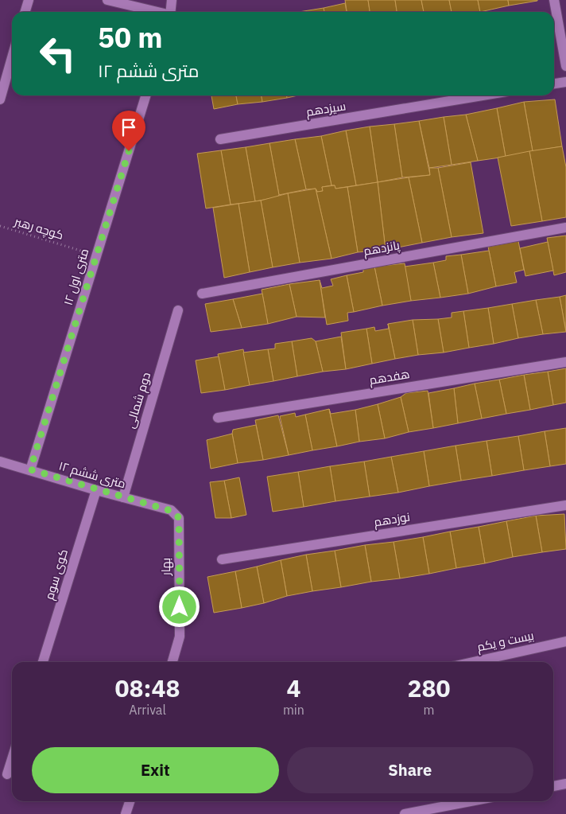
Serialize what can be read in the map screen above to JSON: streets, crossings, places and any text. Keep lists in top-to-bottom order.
{
  "streets": {
    "street": [
      "سیزدهم",
      "پانزدهم",
      "۱۲ متری اول",
      "هفدهم",
      "دوم شمالی",
      "۱۲ متری ششم",
      "نوزدهم",
      "بهار",
      "کوی سوم",
      "بیست و یکم"
    ],
    "path": ["کوچه رهبر"]
  },
  "crossings": [
    ["کوچه رهبر", "۱۲ متری اول"],
    ["۱۲ متری اول", "۱۲ متری ششم"],
    ["دوم شمالی", "۱۲ متری ششم"],
    ["۱۲ متری ششم", "بهار"],
    ["۱۲ متری ششم", "کوی سوم"]
  ],
  "page": {
    "turn": ["50 m", "۱۲ متری ششم"],
    "eta": [
      "08:48",
      "Arrival",
      "4",
      "min",
      "280",
      "m"
    ],
    "buttons": ["Exit", "Share"]
  }
}
